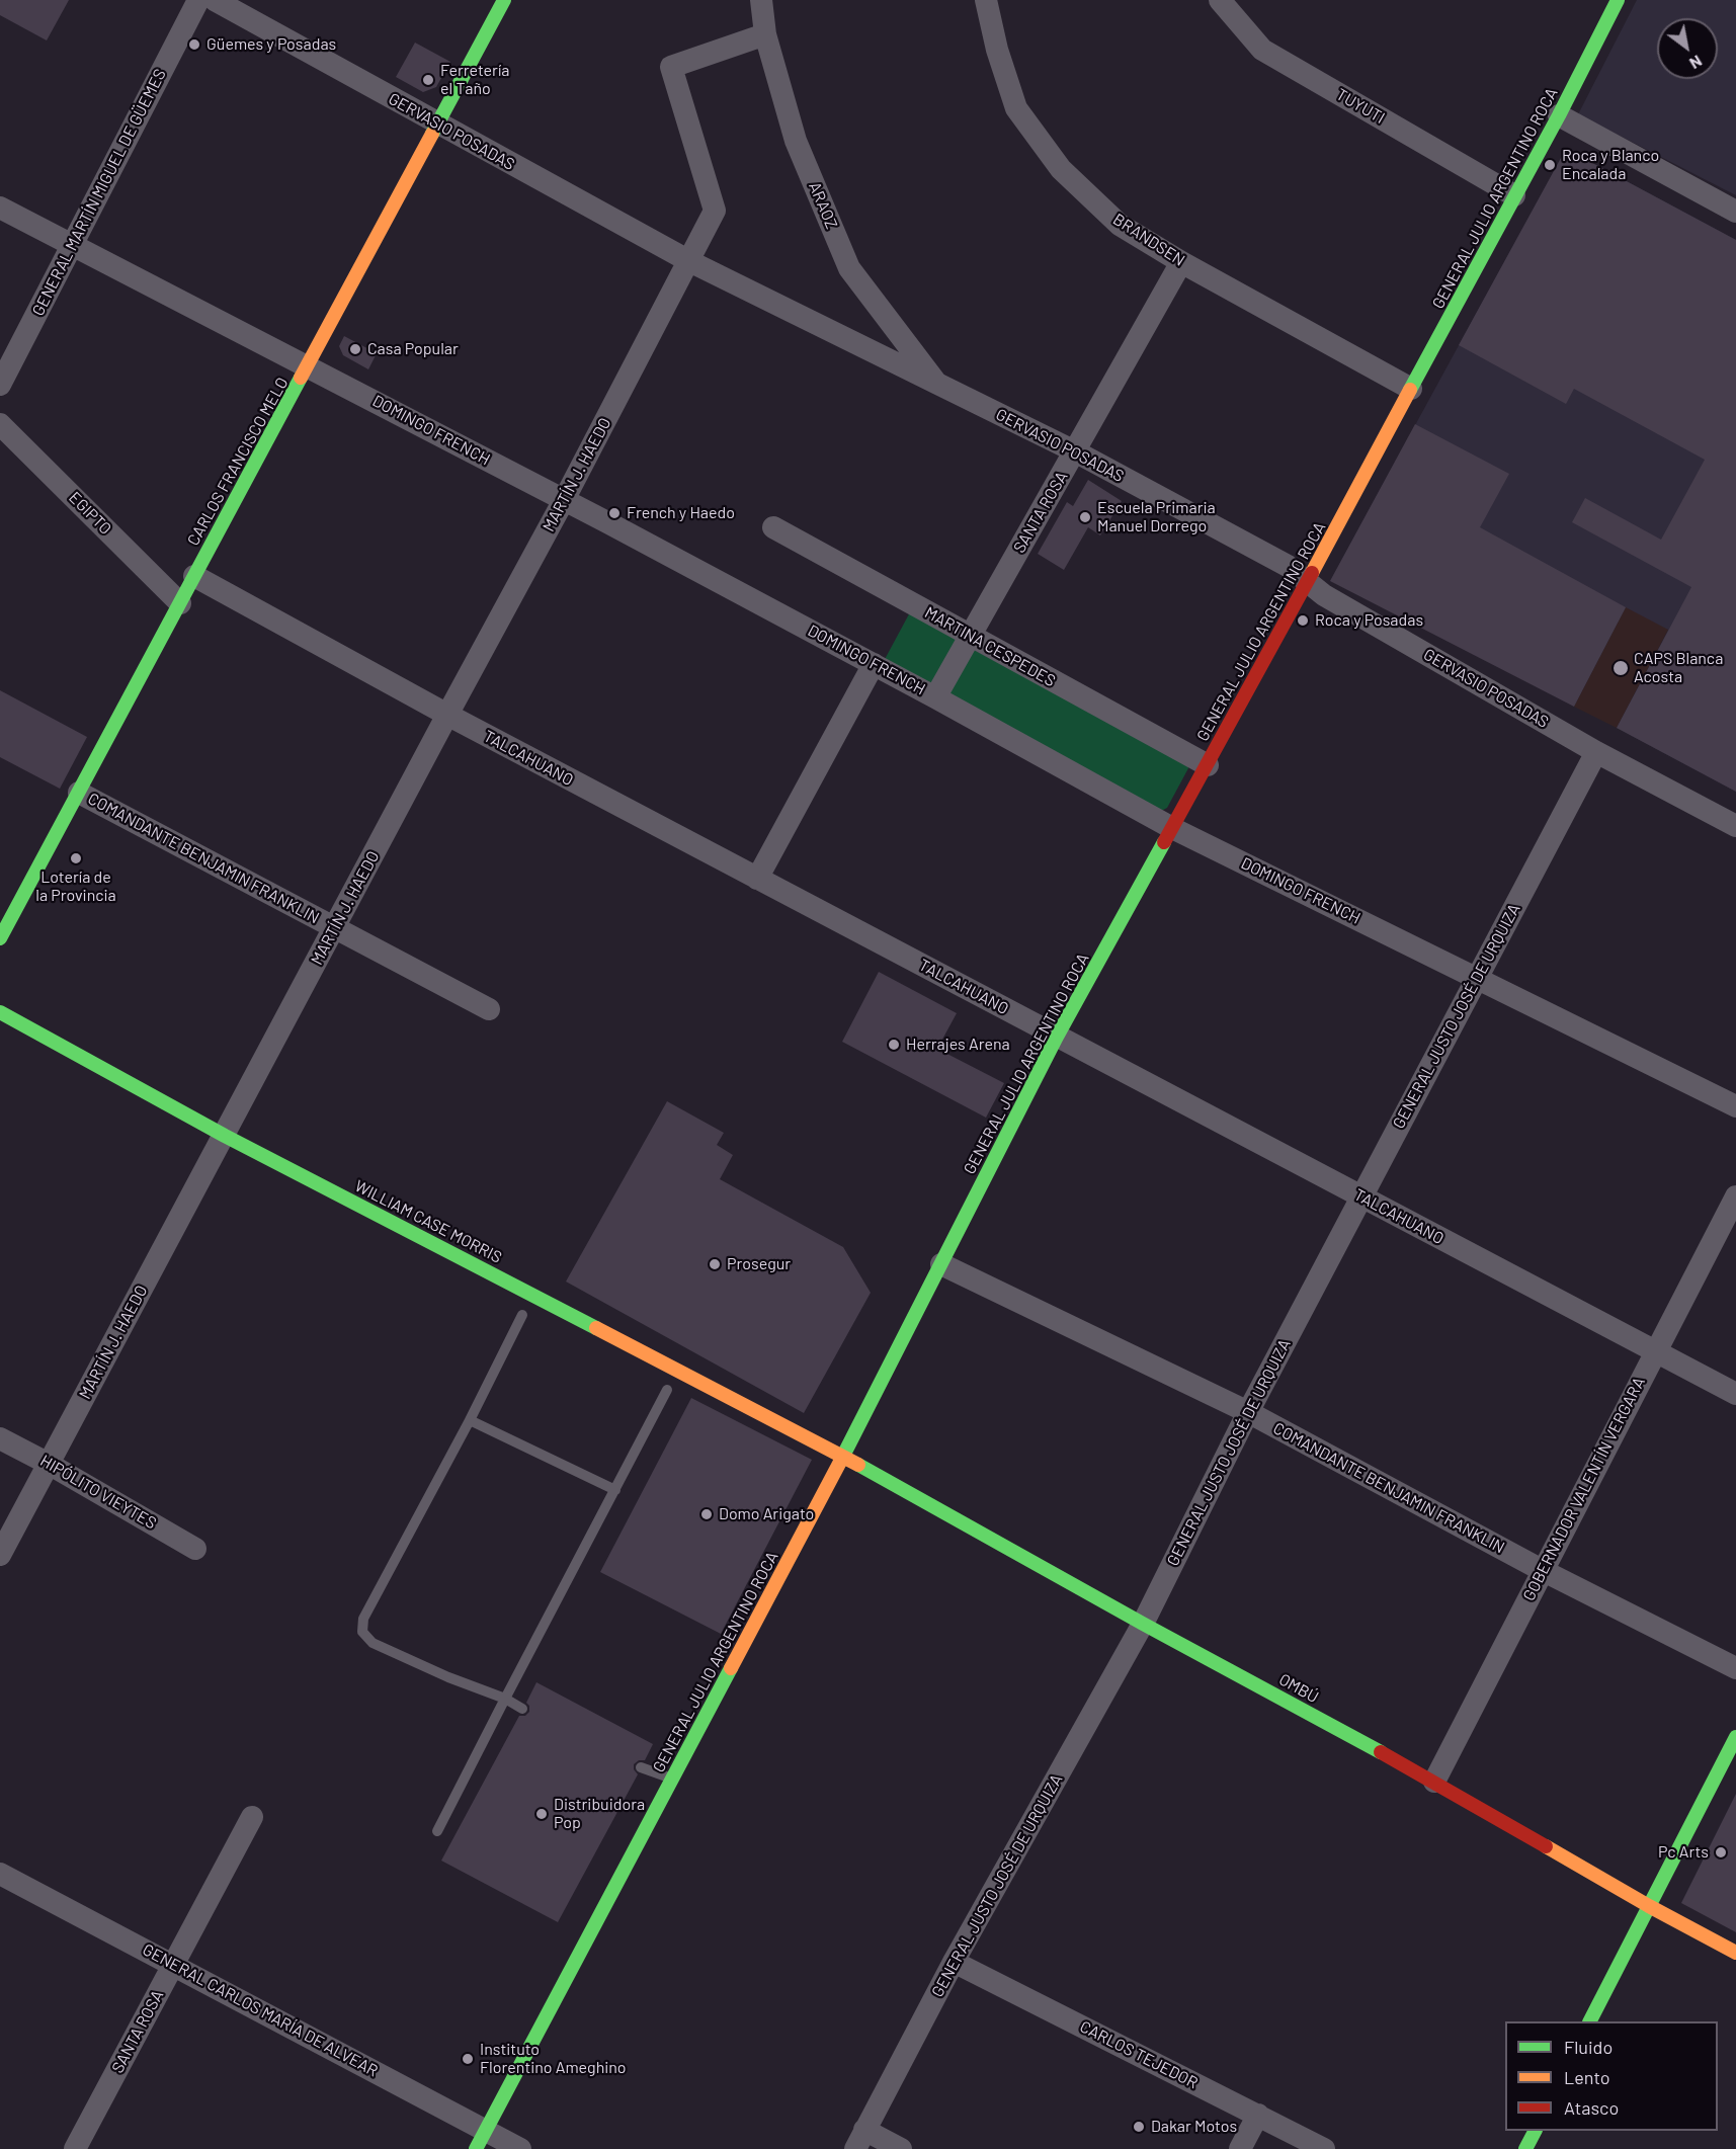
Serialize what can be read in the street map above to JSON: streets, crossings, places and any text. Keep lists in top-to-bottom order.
{
  "streets": {
    "street": [
      "TUYUTI",
      "GERVASIO POSADAS",
      "GENERAL MARTÍN MIGUEL DE GÜEMES",
      "GENERAL JULIO ARGENTINO ROCA",
      "ARAOZ",
      "BRANDSEN",
      "DOMINGO FRENCH",
      "CARLOS FRANCISCO MELO",
      "MARTÍN J. HAEDO",
      "SANTA ROSA",
      "EGIPTO",
      "MARTINA CESPEDES",
      "TALCAHUANO",
      "COMANDANTE BENJAMIN FRANKLIN",
      "GENERAL JUSTO JOSÉ DE URQUIZA",
      "WILLIAM CASE MORRIS",
      "GOBERNADOR VALENTÍN VERGARA",
      "HIPÓLITO VIEYTES",
      "OMBÚ",
      "GENERAL CARLOS MARÍA DE ALVEAR",
      "CARLOS TEJEDOR"
    ]
  },
  "crossings": [
    ["TUYUTI", "GENERAL JULIO ARGENTINO ROCA"],
    ["GERVASIO POSADAS", "GENERAL JULIO ARGENTINO ROCA"],
    ["GERVASIO POSADAS", "ARAOZ"],
    ["GERVASIO POSADAS", "CARLOS FRANCISCO MELO"],
    ["GERVASIO POSADAS", "MARTÍN J. HAEDO"],
    ["GERVASIO POSADAS", "SANTA ROSA"],
    ["GERVASIO POSADAS", "GENERAL JUSTO JOSÉ DE URQUIZA"],
    ["GENERAL MARTÍN MIGUEL DE GÜEMES", "DOMINGO FRENCH"],
    ["GENERAL JULIO ARGENTINO ROCA", "BRANDSEN"],
    ["GENERAL JULIO ARGENTINO ROCA", "DOMINGO FRENCH"],
    ["GENERAL JULIO ARGENTINO ROCA", "MARTINA CESPEDES"],
    ["GENERAL JULIO ARGENTINO ROCA", "TALCAHUANO"],
    ["GENERAL JULIO ARGENTINO ROCA", "COMANDANTE BENJAMIN FRANKLIN"],
    ["GENERAL JULIO ARGENTINO ROCA", "WILLIAM CASE MORRIS"],
    ["GENERAL JULIO ARGENTINO ROCA", "OMBÚ"],
    ["GENERAL JULIO ARGENTINO ROCA", "GENERAL CARLOS MARÍA DE ALVEAR"],
    ["BRANDSEN", "SANTA ROSA"],
    ["DOMINGO FRENCH", "CARLOS FRANCISCO MELO"],
    ["DOMINGO FRENCH", "MARTÍN J. HAEDO"],
    ["DOMINGO FRENCH", "SANTA ROSA"],
    ["DOMINGO FRENCH", "GENERAL JUSTO JOSÉ DE URQUIZA"],
    ["CARLOS FRANCISCO MELO", "EGIPTO"],
    ["CARLOS FRANCISCO MELO", "TALCAHUANO"],
    ["CARLOS FRANCISCO MELO", "COMANDANTE BENJAMIN FRANKLIN"],
    ["MARTÍN J. HAEDO", "TALCAHUANO"],
    ["MARTÍN J. HAEDO", "COMANDANTE BENJAMIN FRANKLIN"],
    ["MARTÍN J. HAEDO", "WILLIAM CASE MORRIS"],
    ["MARTÍN J. HAEDO", "HIPÓLITO VIEYTES"],
    ["SANTA ROSA", "MARTINA CESPEDES"],
    ["SANTA ROSA", "GENERAL CARLOS MARÍA DE ALVEAR"],
    ["TALCAHUANO", "GENERAL JUSTO JOSÉ DE URQUIZA"],
    ["TALCAHUANO", "GOBERNADOR VALENTÍN VERGARA"],
    ["COMANDANTE BENJAMIN FRANKLIN", "GENERAL JUSTO JOSÉ DE URQUIZA"],
    ["COMANDANTE BENJAMIN FRANKLIN", "GOBERNADOR VALENTÍN VERGARA"],
    ["GENERAL JUSTO JOSÉ DE URQUIZA", "OMBÚ"],
    ["GENERAL JUSTO JOSÉ DE URQUIZA", "CARLOS TEJEDOR"],
    ["WILLIAM CASE MORRIS", "OMBÚ"],
    ["GOBERNADOR VALENTÍN VERGARA", "OMBÚ"]
  ],
  "places": [
    "Güemes y Posadas",
    "Ferretería el Taño",
    "Roca y Blanco Encalada",
    "Casa Popular",
    "French y Haedo",
    "Escuela Primaria Manuel Dorrego",
    "Roca y Posadas",
    "CAPS Blanca Acosta",
    "Lotería de la Provincia",
    "Herrajes Arena",
    "Prosegur",
    "Domo Arigato",
    "Distribuidora Pop",
    "Pc Arts",
    "Instituto Florentino Ameghino",
    "Dakar Motos"
  ],
  "legend": ["Fluido", "Lento", "Atasco"],
  "north": "bottom right"
}
